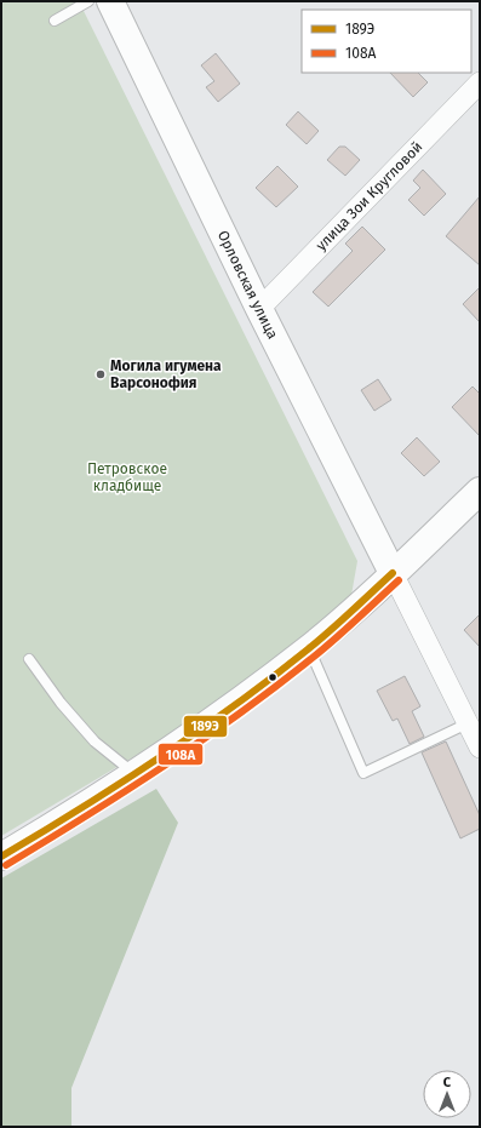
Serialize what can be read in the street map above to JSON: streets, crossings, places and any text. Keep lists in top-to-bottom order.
{
  "streets": {
    "main road": ["Орловская улица"],
    "street": ["улица Зои Кругловой"]
  },
  "crossings": [
    ["улица Зои Кругловой", "Орловская улица"]
  ],
  "parks": ["Петровское кладбище"],
  "places": ["Могила игумена Варсонофия"],
  "lines": ["transit line 189Э", "transit line 108А"],
  "legend": ["189Э", "108А"],
  "north": "top"
}
